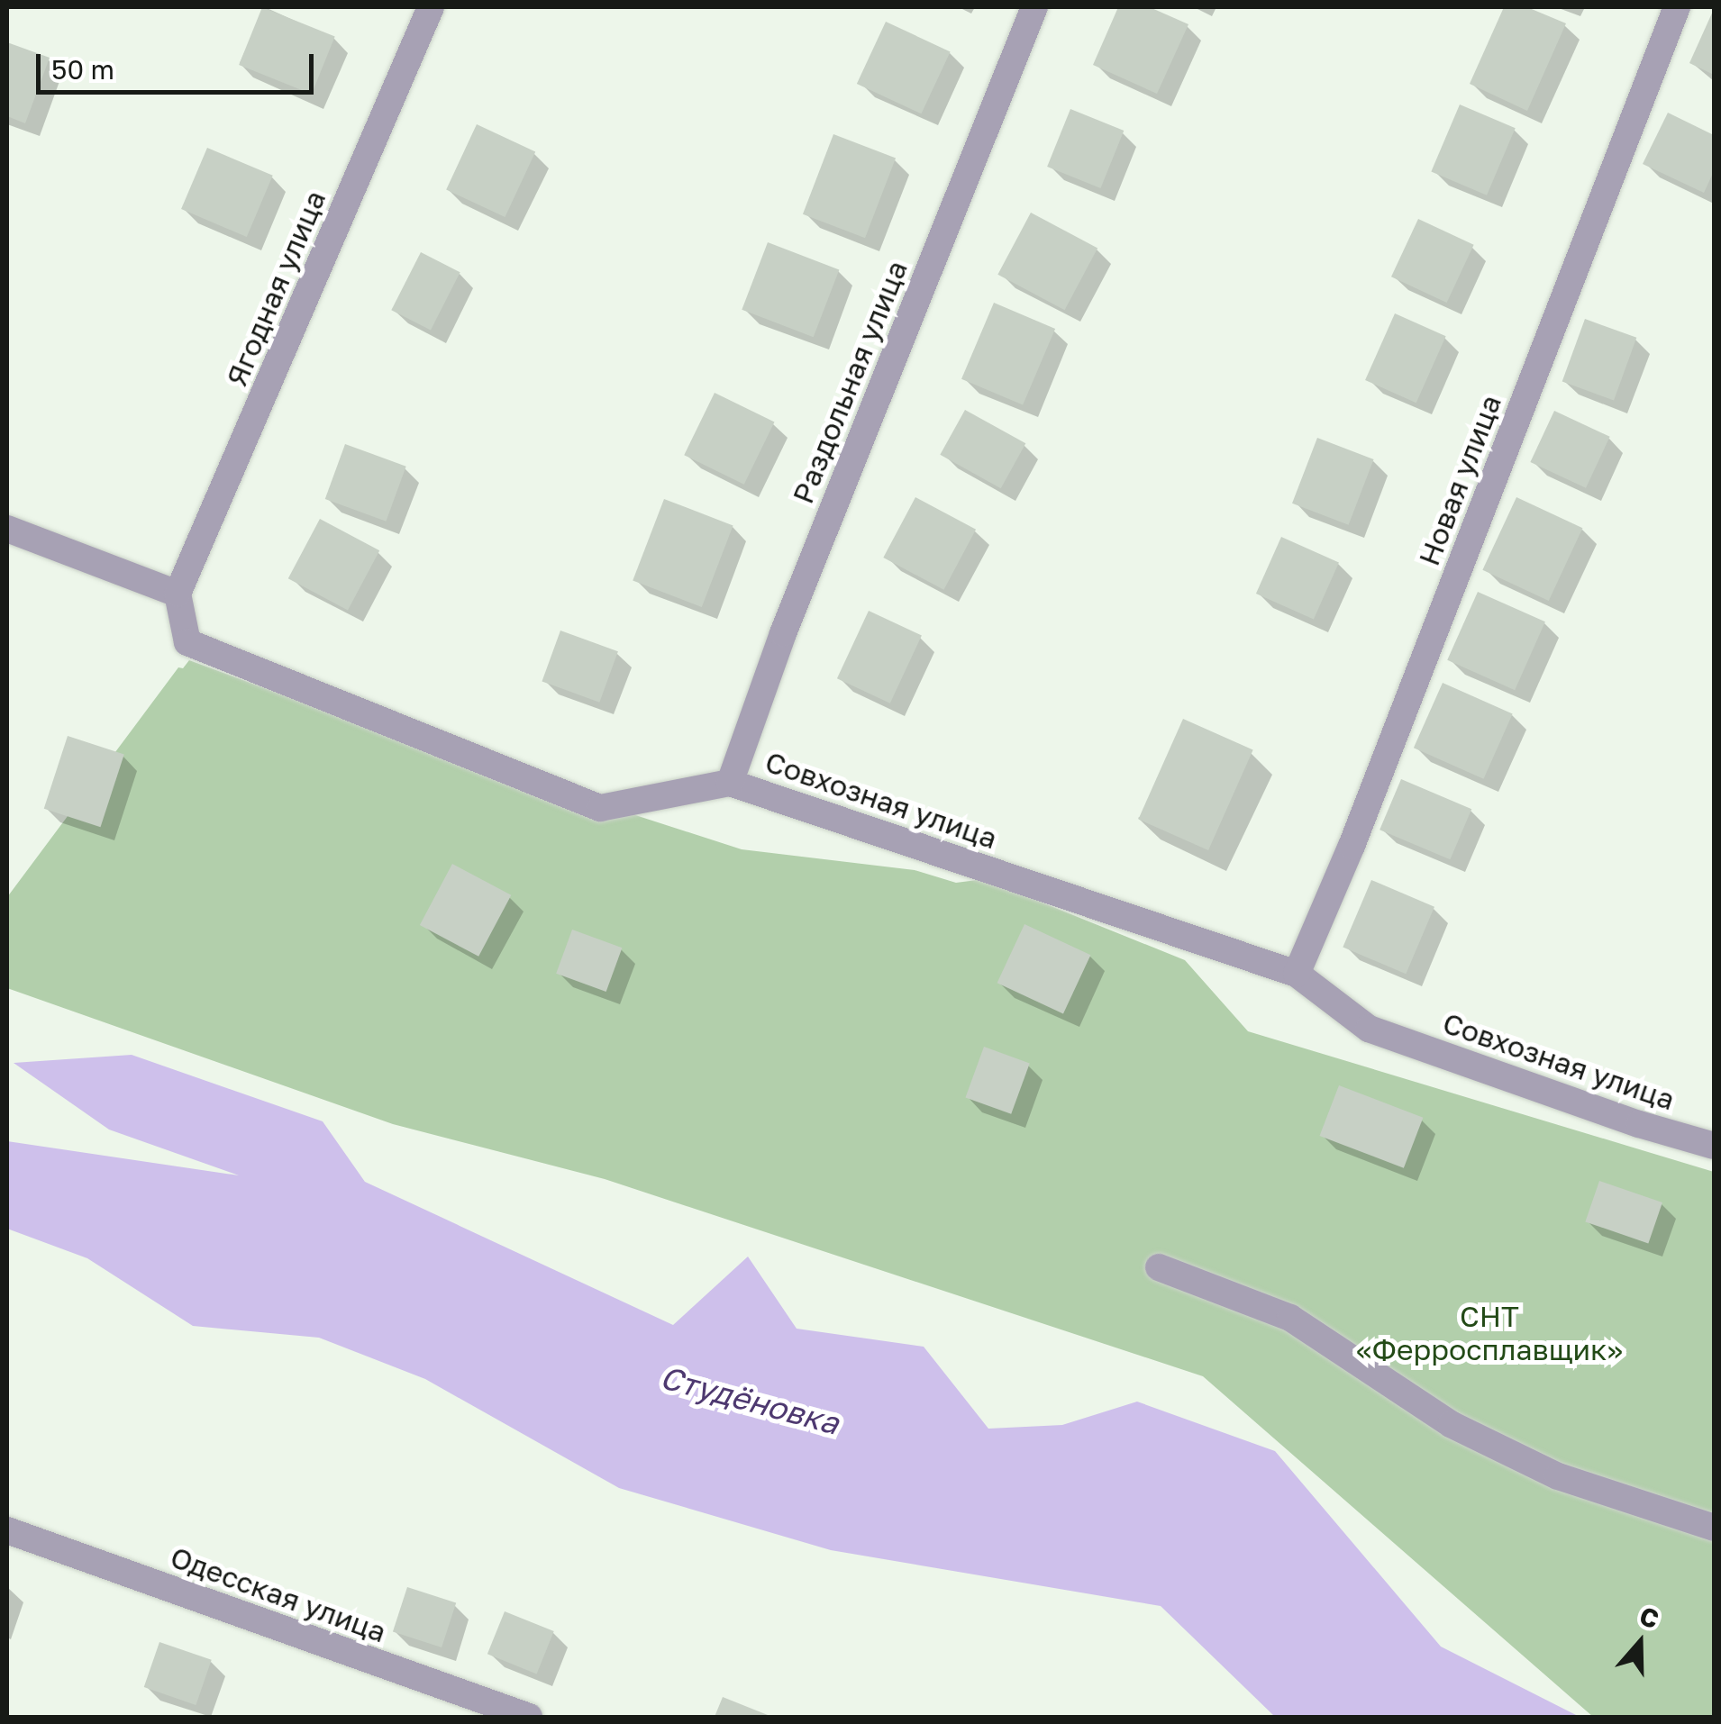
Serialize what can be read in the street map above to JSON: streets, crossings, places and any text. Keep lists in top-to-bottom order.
{
  "streets": {
    "street": [
      "Ягодная улица",
      "Раздольная улица",
      "Новая улица",
      "Совхозная улица",
      "Одесская улица"
    ]
  },
  "crossings": [
    ["Ягодная улица", "Совхозная улица"],
    ["Раздольная улица", "Совхозная улица"],
    ["Новая улица", "Совхозная улица"]
  ],
  "water": ["Студёновка"],
  "parks": ["СНТ «Ферросплавщик»"],
  "scale_bar": "50 m",
  "north": "top"
}
